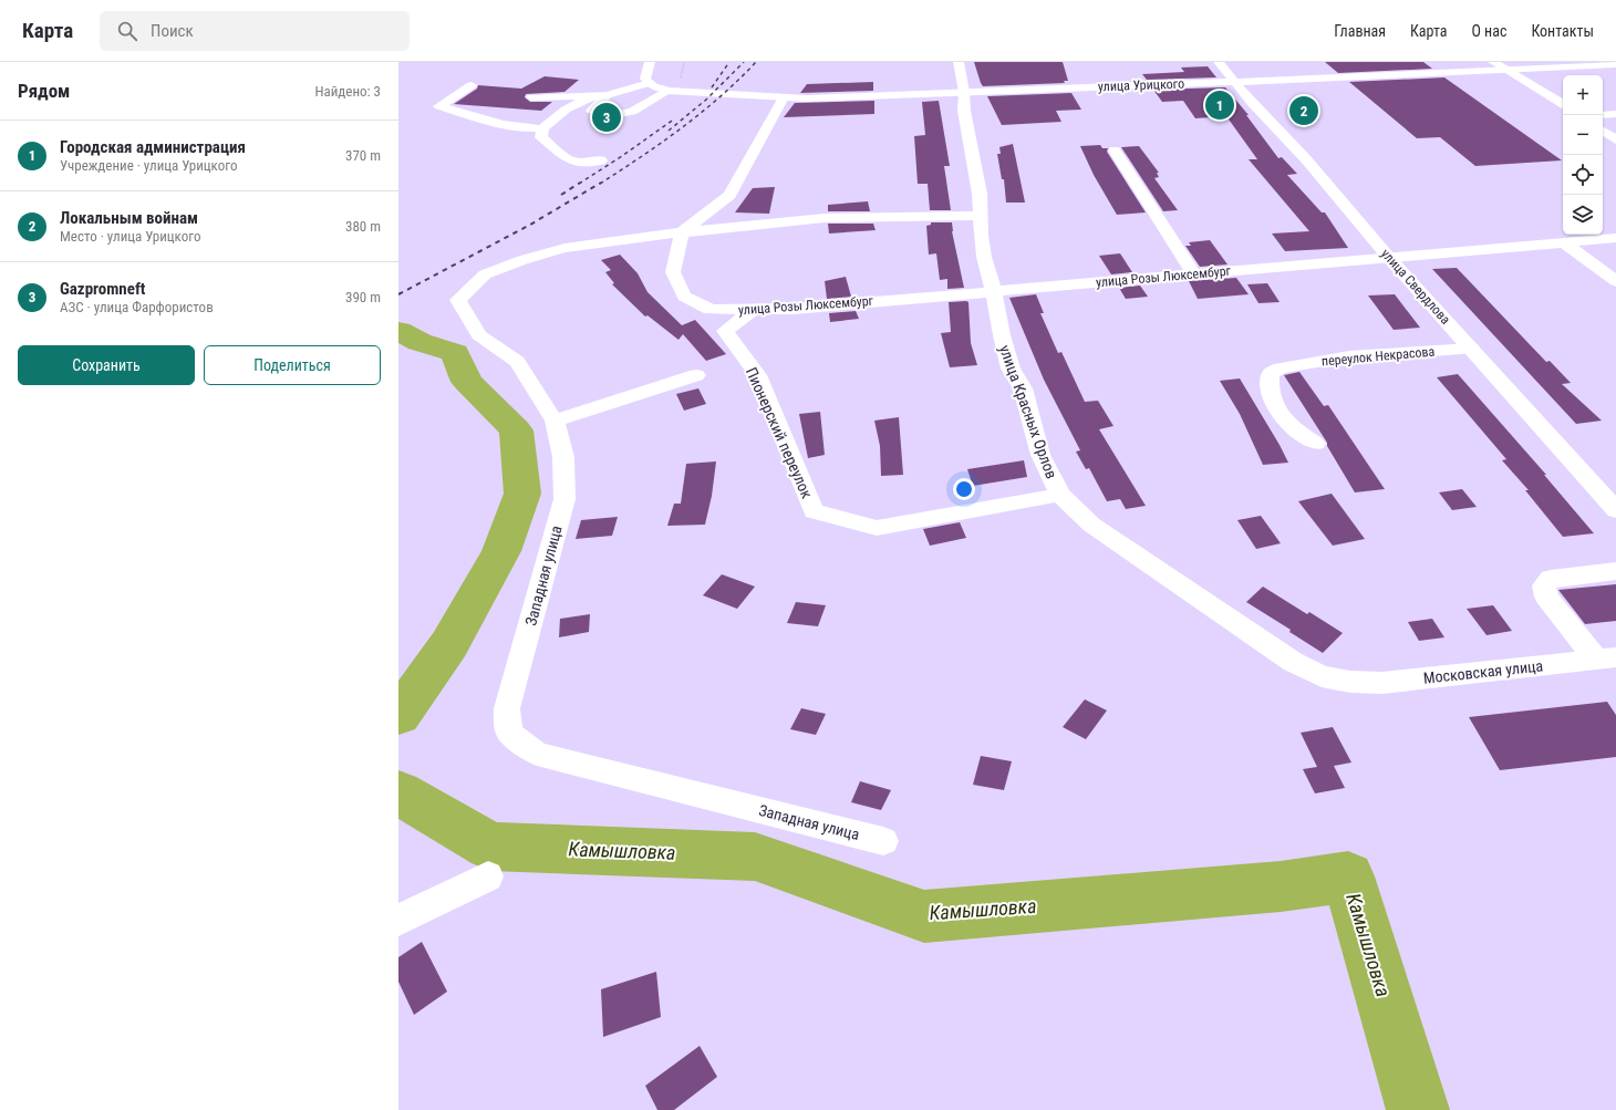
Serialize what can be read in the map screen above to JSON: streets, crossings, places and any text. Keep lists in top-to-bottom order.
{
  "streets": {
    "street": [
      "улица Урицкого",
      "улица Розы Люксембург",
      "улица Свердлова",
      "переулок Некрасова",
      "улица Красных Орлов",
      "Пионерский переулок",
      "Западная улица",
      "Московская улица"
    ]
  },
  "crossings": [
    ["улица Урицкого", "улица Свердлова"],
    ["улица Урицкого", "улица Красных Орлов"],
    ["улица Розы Люксембург", "улица Свердлова"],
    ["улица Розы Люксембург", "улица Красных Орлов"],
    ["улица Розы Люксембург", "Пионерский переулок"],
    ["улица Розы Люксембург", "Западная улица"],
    ["улица Свердлова", "переулок Некрасова"],
    ["улица Красных Орлов", "Пионерский переулок"],
    ["улица Красных Орлов", "Московская улица"]
  ],
  "water": ["Камышловка"],
  "page": {
    "header": "Карта",
    "search": "Поиск",
    "nav": [
      "Главная",
      "Карта",
      "О нас",
      "Контакты"
    ],
    "heading": ["Рядом", "Найдено: 3"],
    "map_buttons": ["+", "−"],
    "pins": ["1", "2", "3"],
    "list": [
      {
        "mark": "1",
        "name": "Городская администрация",
        "note": "Учреждение · улица Урицкого",
        "value": "370 m"
      },
      {
        "mark": "2",
        "name": "Локальным войнам",
        "note": "Место · улица Урицкого",
        "value": "380 m"
      },
      {
        "mark": "3",
        "name": "Gazpromneft",
        "note": "АЗС · улица Фарфористов",
        "value": "390 m"
      }
    ],
    "buttons": ["Сохранить", "Поделиться"]
  }
}
